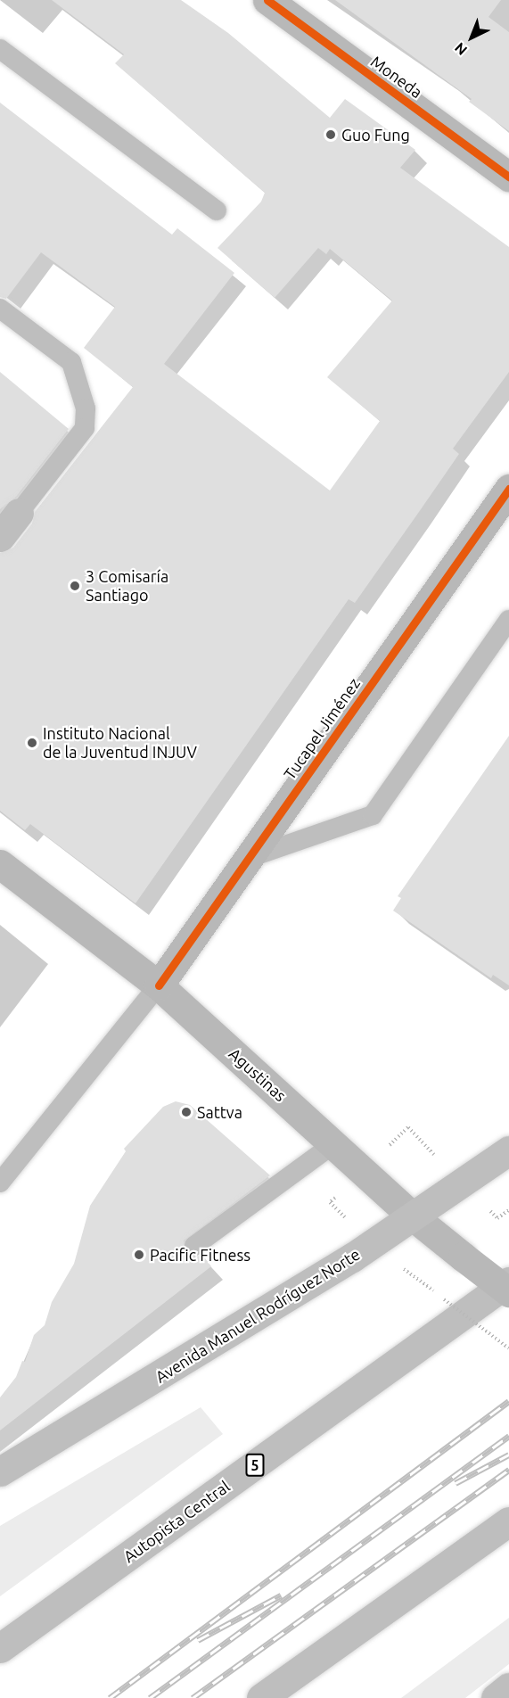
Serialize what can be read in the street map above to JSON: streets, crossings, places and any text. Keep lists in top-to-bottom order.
{
  "streets": {
    "main road": ["Avenida Manuel Rodríguez Norte", "5", "Autopista Central"],
    "street": ["Moneda", "Tucapel Jiménez", "Agustinas"]
  },
  "crossings": [
    ["Tucapel Jiménez", "Agustinas"],
    ["Agustinas", "Avenida Manuel Rodríguez Norte"]
  ],
  "places": [
    "Guo Fung",
    "3 Comisaría Santiago",
    "Instituto Nacional de la Juventud INJUV",
    "Sattva",
    "Pacific Fitness"
  ],
  "north": "bottom left"
}
